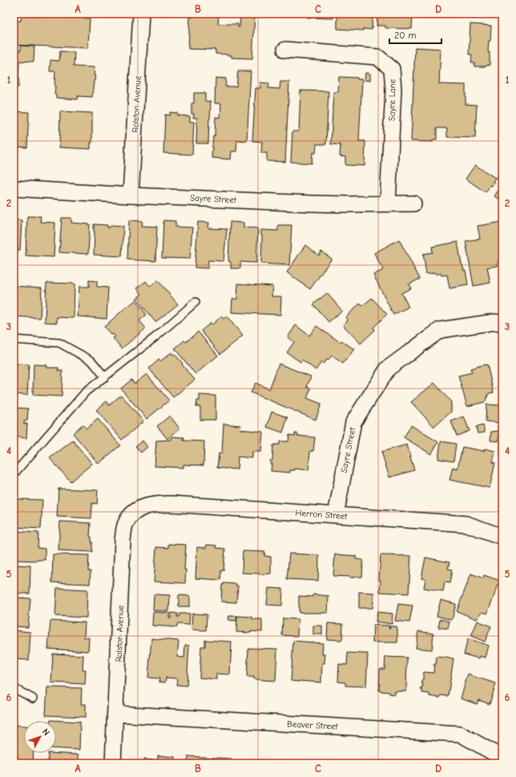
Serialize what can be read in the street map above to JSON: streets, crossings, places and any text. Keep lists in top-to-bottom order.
{
  "streets": {
    "street": [
      "Sayre Lane",
      "Ralston Avenue",
      "Sayre Street",
      "Herron Street",
      "Beaver Street"
    ]
  },
  "crossings": [
    ["Sayre Lane", "Sayre Street"],
    ["Ralston Avenue", "Sayre Street"],
    ["Ralston Avenue", "Herron Street"],
    ["Ralston Avenue", "Beaver Street"],
    ["Sayre Street", "Herron Street"]
  ],
  "scale_bar": "20 m",
  "north": "top right",
  "grid": {
    "columns": [
      "A",
      "B",
      "C",
      "D"
    ],
    "rows": [
      "1",
      "2",
      "3",
      "4",
      "5",
      "6"
    ]
  }
}
